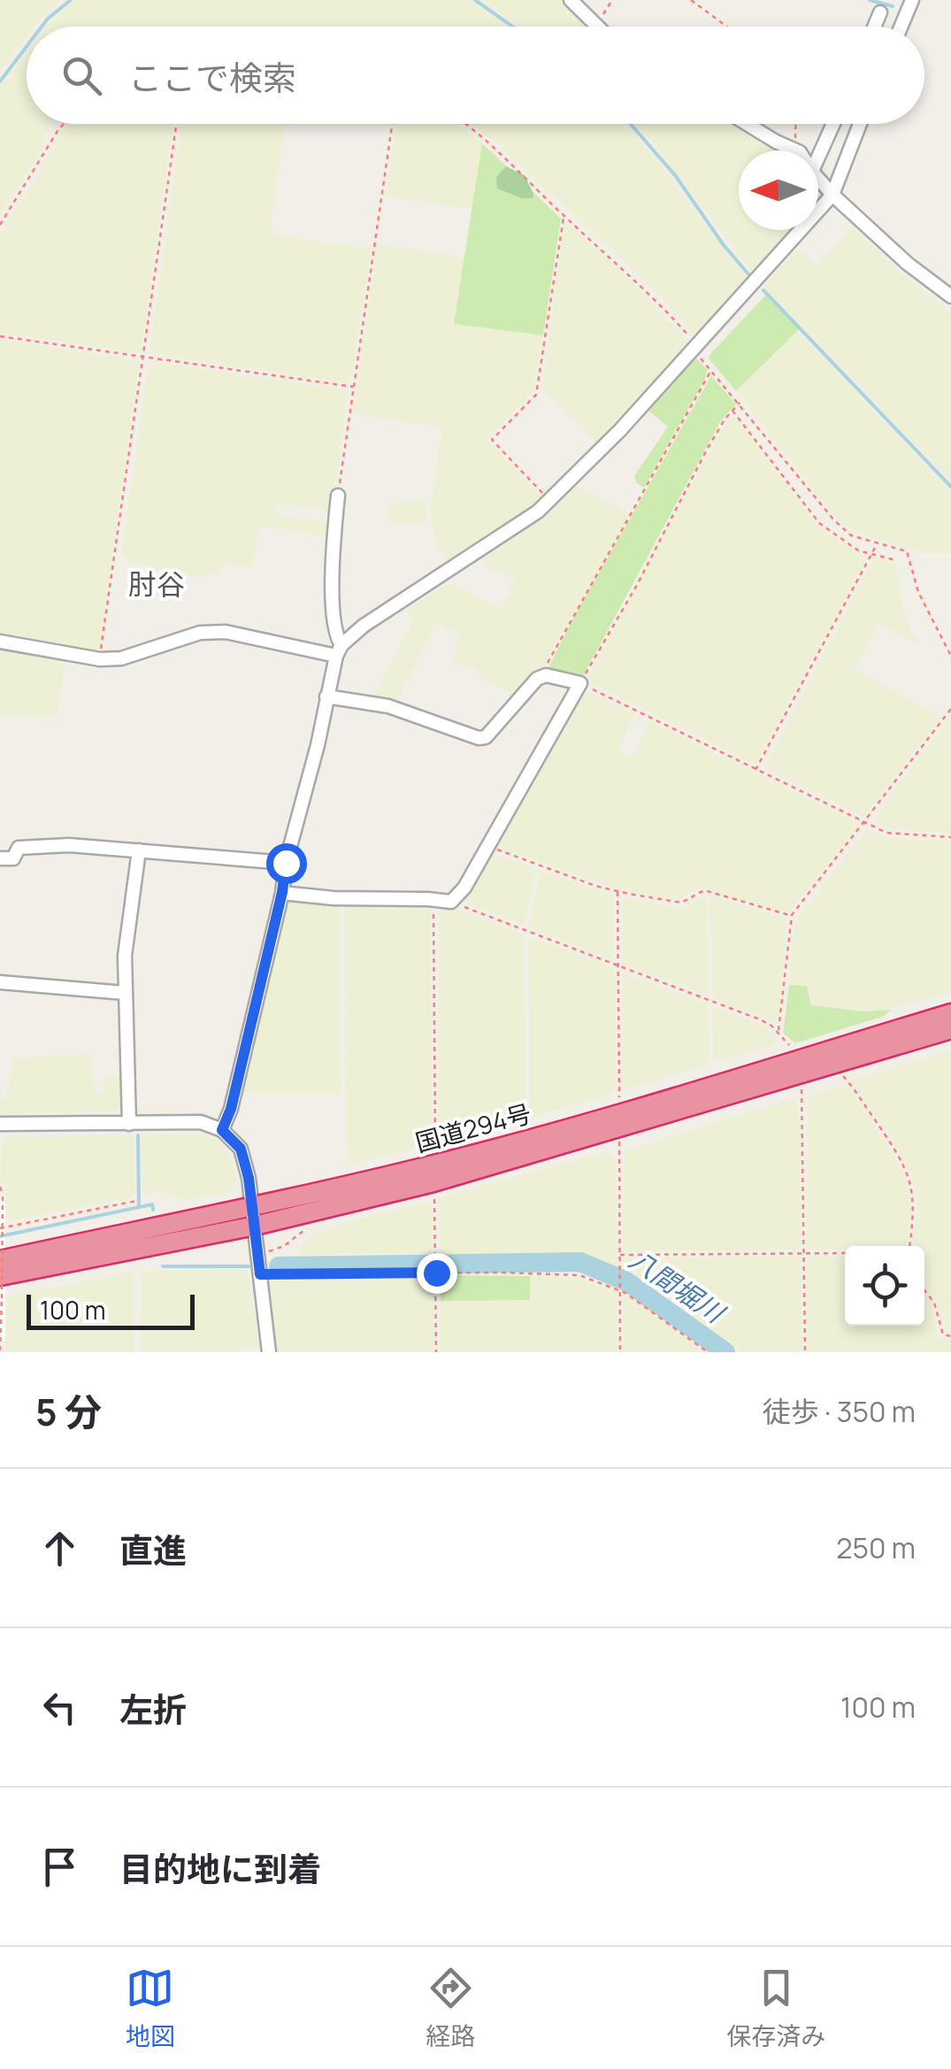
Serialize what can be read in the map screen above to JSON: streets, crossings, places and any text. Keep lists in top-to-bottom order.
{
  "streets": {
    "highway": ["国道294号"]
  },
  "districts": ["肘谷"],
  "water": ["八間堀川"],
  "scale_bar": "100 m",
  "north": "left",
  "page": {
    "search": "ここで検索",
    "scale": "100 m",
    "heading": ["5 分", "徒歩 · 350 m"],
    "list": [
      ["直進", "250 m"],
      ["左折", "100 m"],
      "目的地に到着"
    ],
    "nav": ["地図", "経路", "保存済み"]
  }
}
